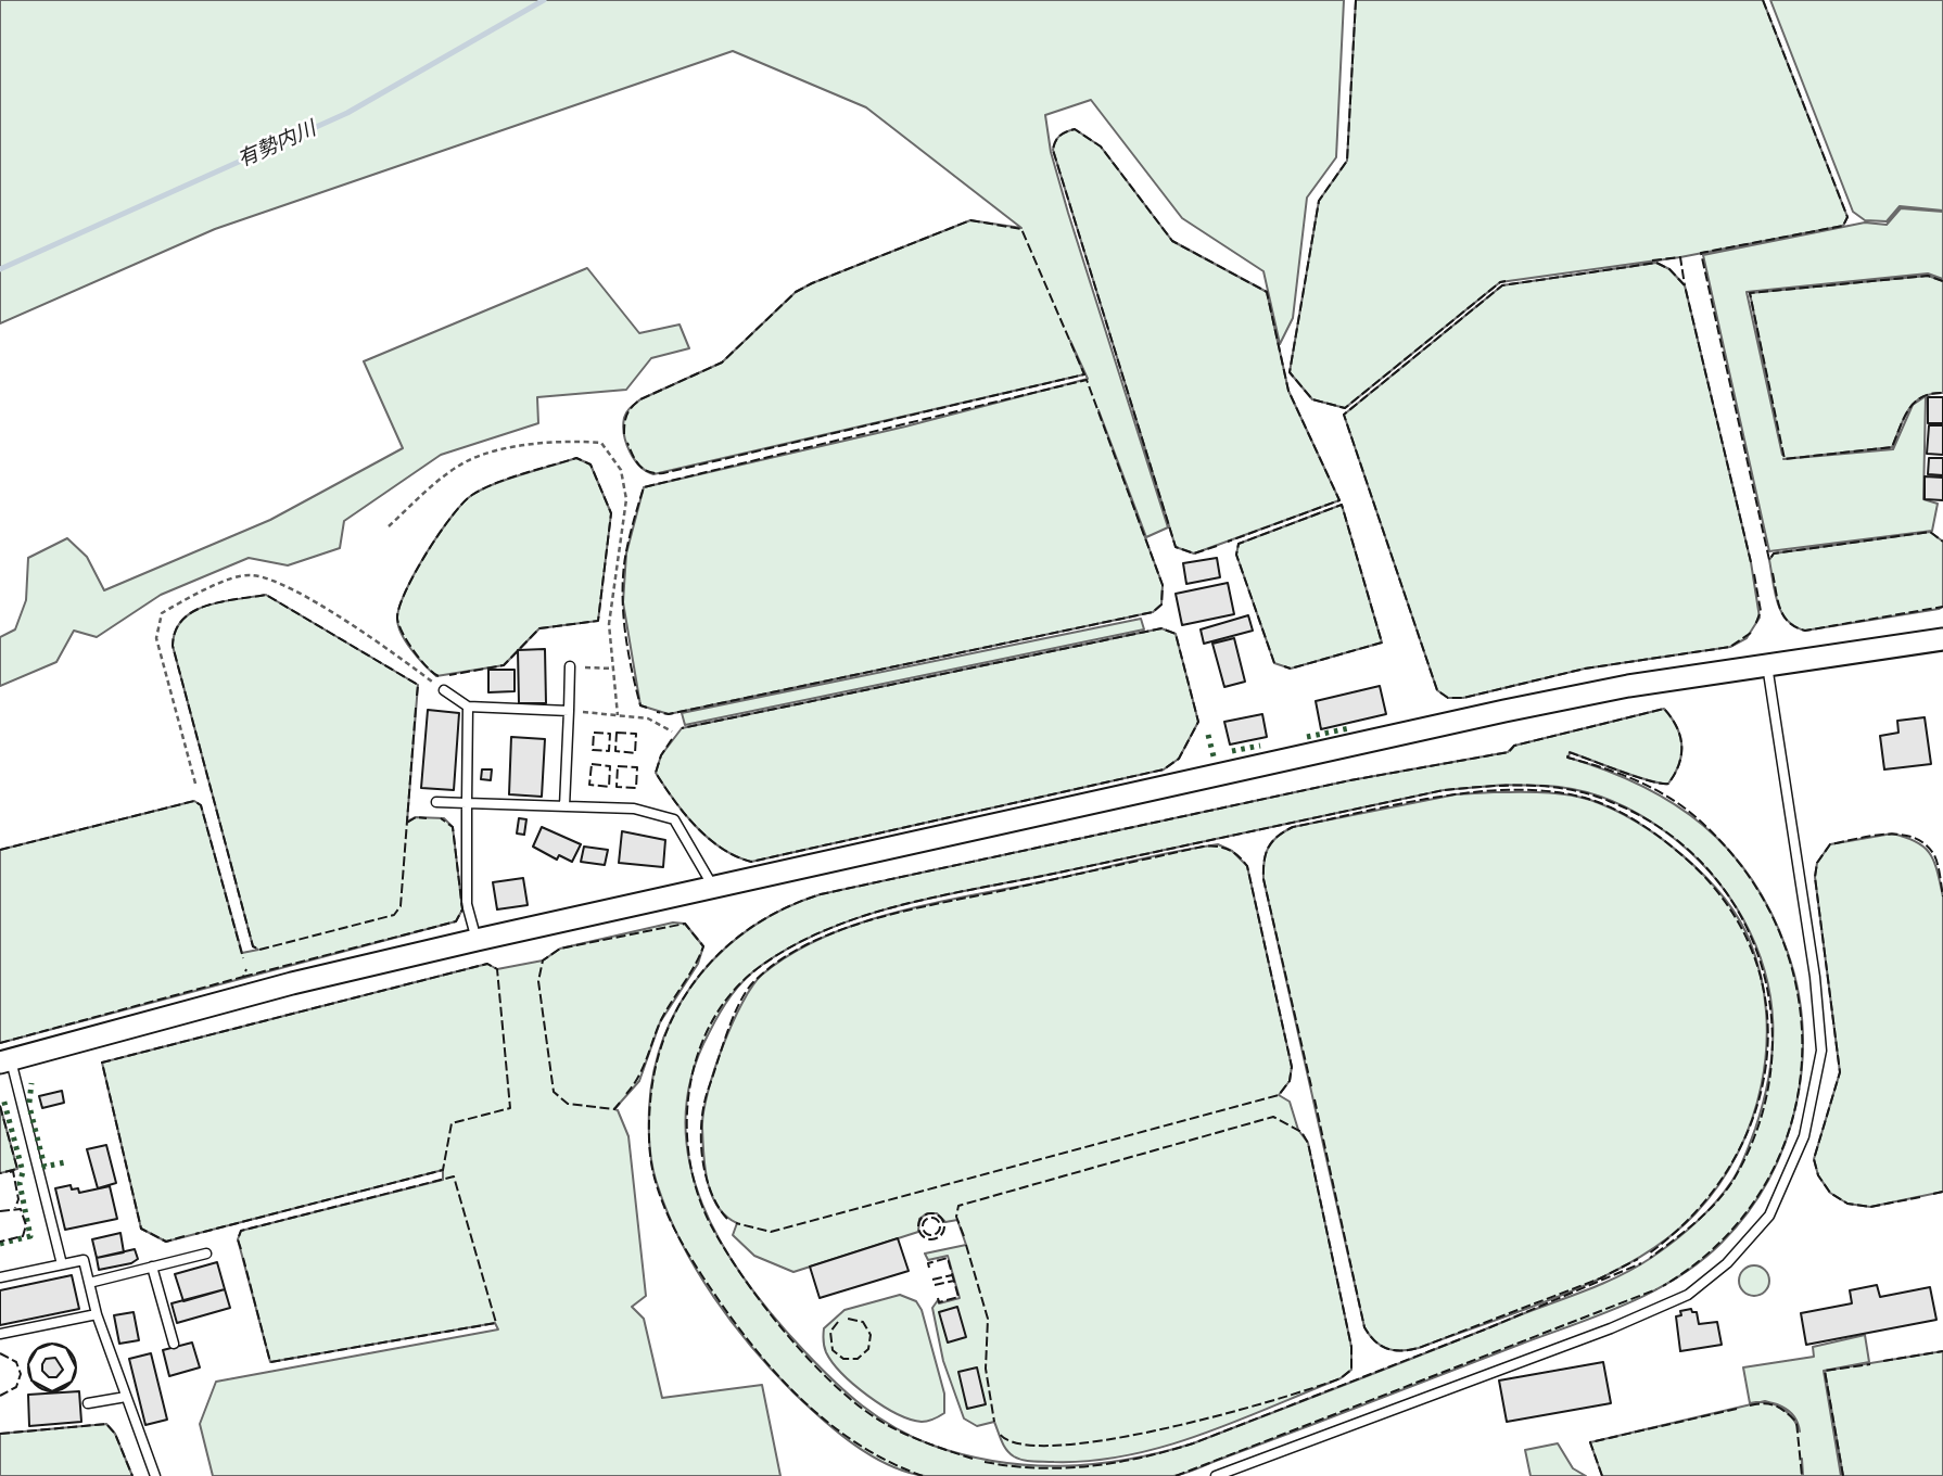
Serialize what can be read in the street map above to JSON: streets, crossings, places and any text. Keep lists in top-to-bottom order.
{
  "water": ["有勢内川"]
}
